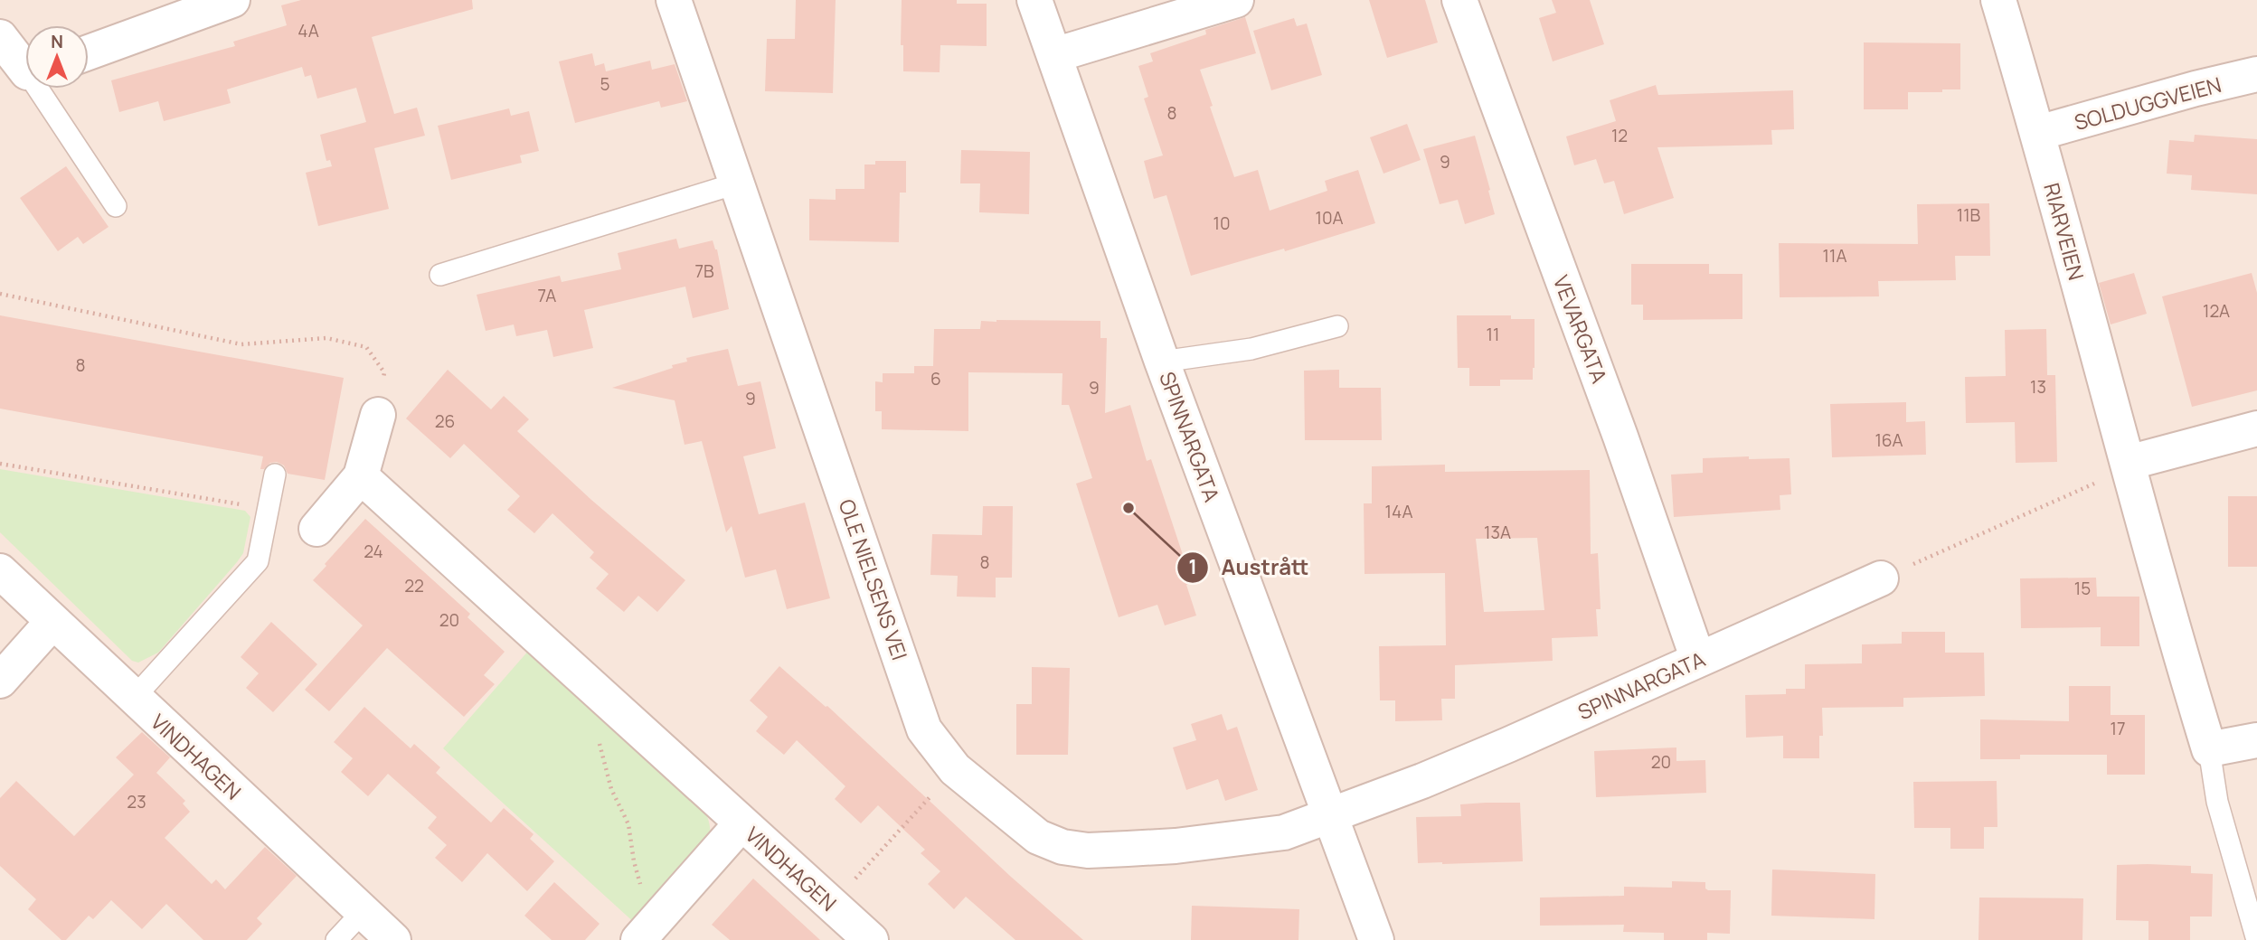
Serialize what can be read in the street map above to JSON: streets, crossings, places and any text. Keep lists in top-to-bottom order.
{
  "streets": {
    "street": [
      "SOLDUGGVEIEN",
      "RIARVEIEN",
      "VEVARGATA",
      "SPINNARGATA",
      "OLE NIELSENS VEI",
      "VINDHAGEN"
    ]
  },
  "crossings": [
    ["SOLDUGGVEIEN", "RIARVEIEN"],
    ["VEVARGATA", "SPINNARGATA"],
    ["SPINNARGATA", "OLE NIELSENS VEI"]
  ],
  "places": ["Austrått"],
  "house_numbers": [
    "4A",
    "5",
    "8",
    "12",
    "9",
    "11B",
    "10A",
    "10",
    "11A",
    "7B",
    "7A",
    "12A",
    "11",
    "8",
    "6",
    "13",
    "9",
    "9",
    "26",
    "16A",
    "14A",
    "13A",
    "24",
    "8",
    "22",
    "15",
    "20",
    "17",
    "20",
    "23"
  ],
  "north": "top"
}
